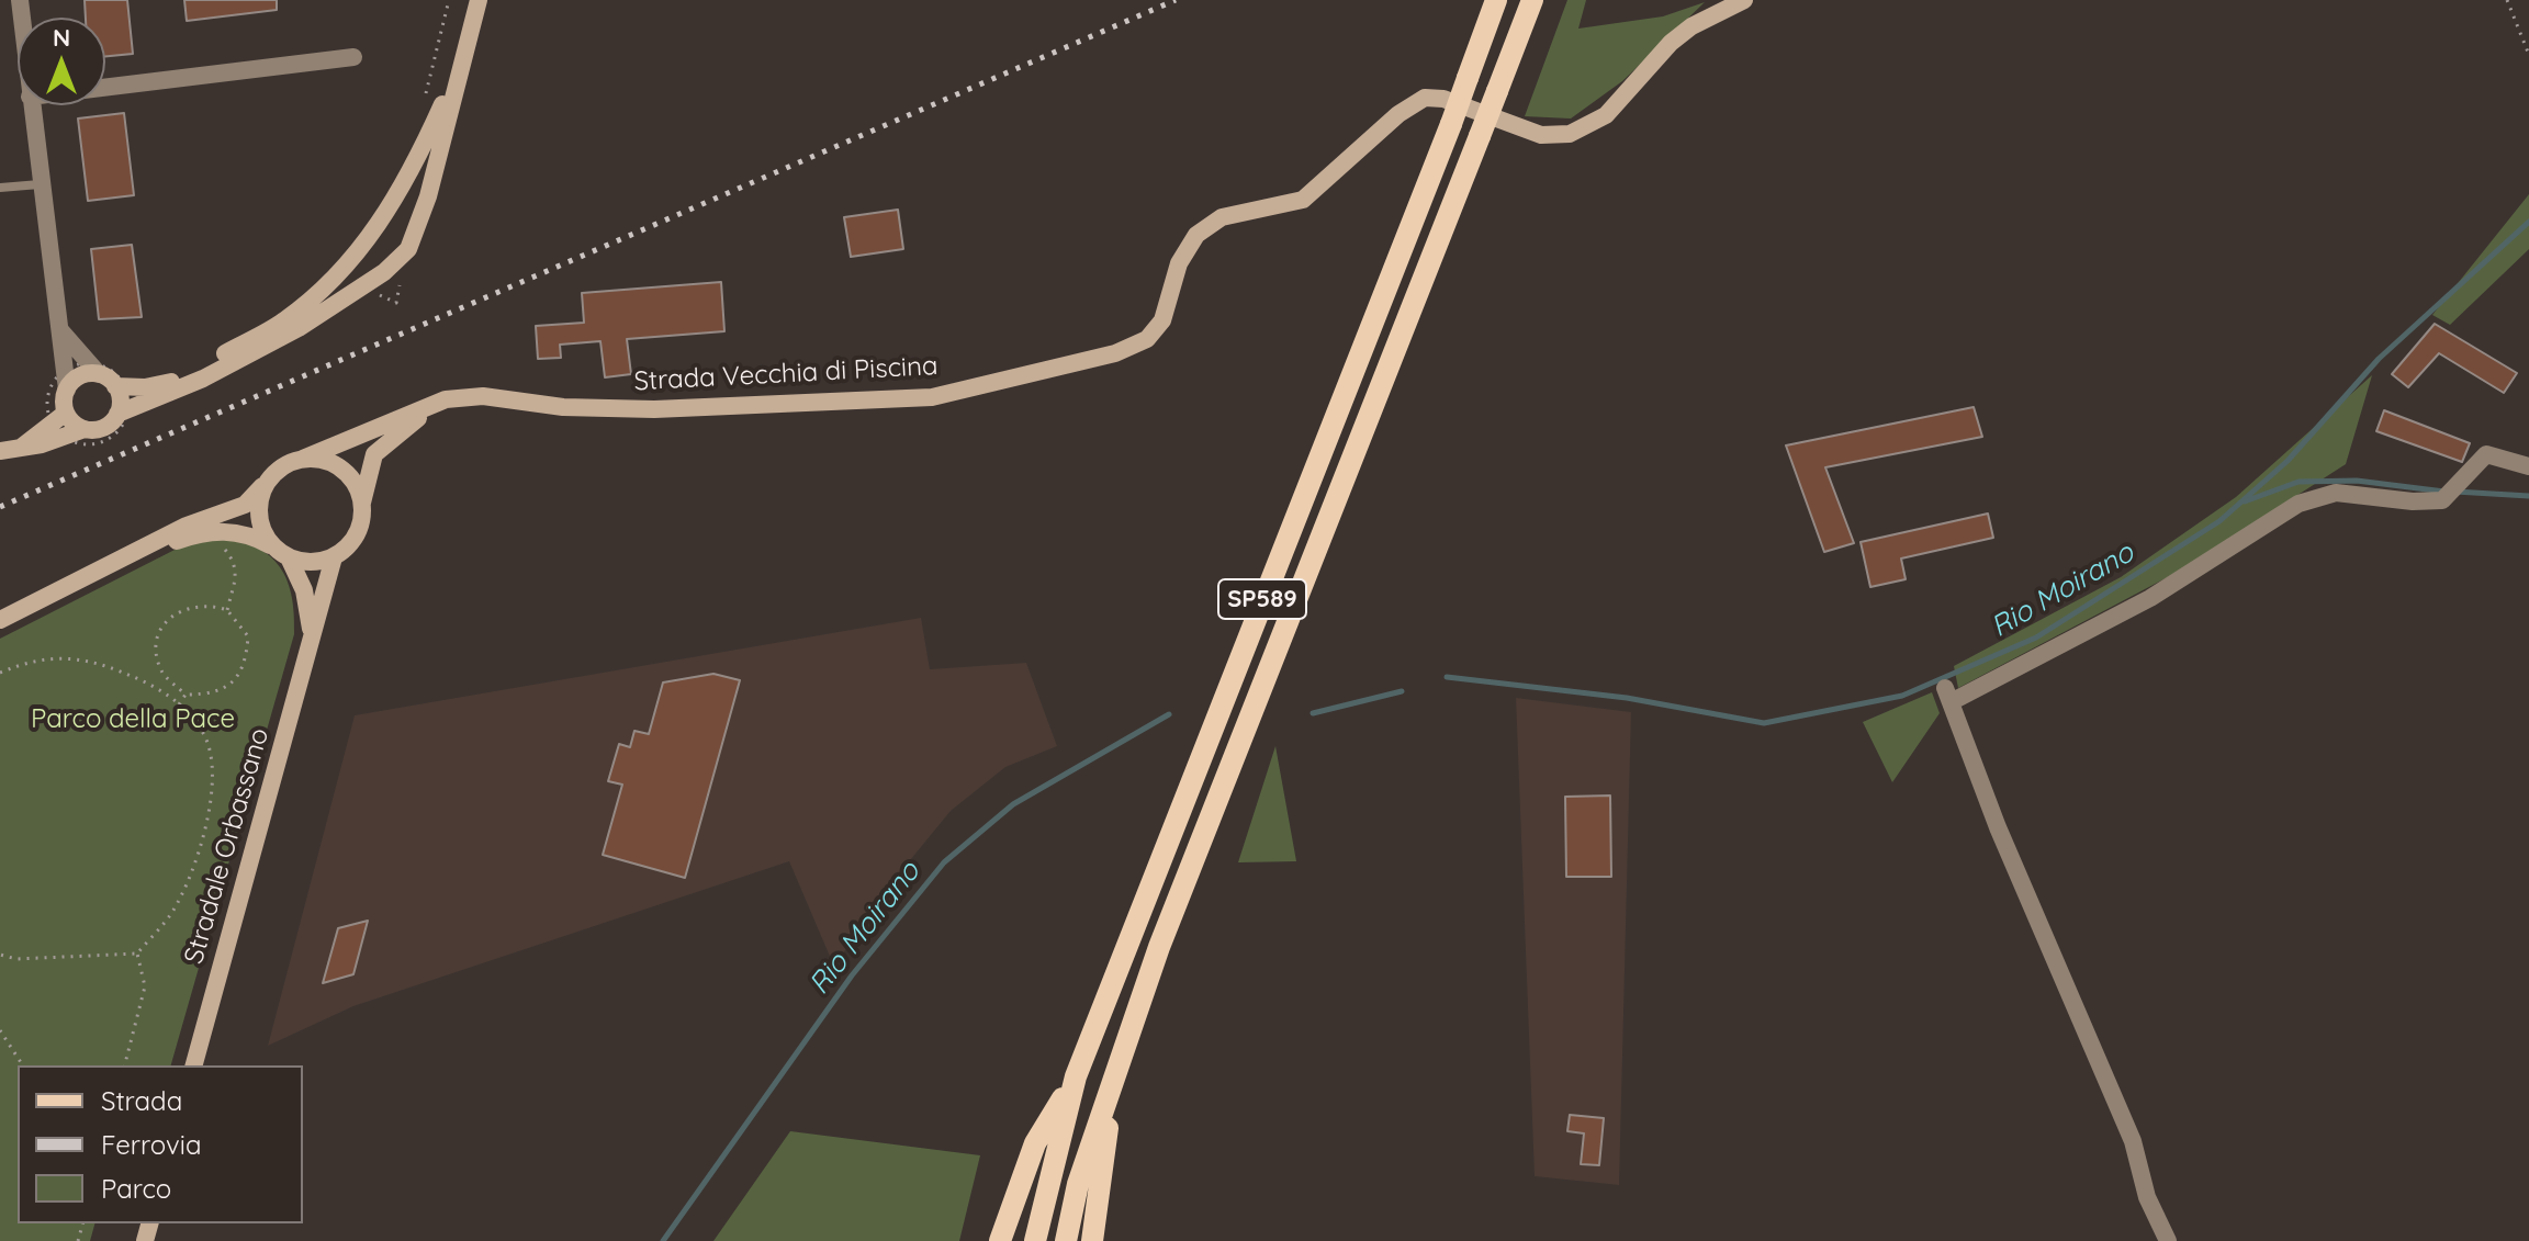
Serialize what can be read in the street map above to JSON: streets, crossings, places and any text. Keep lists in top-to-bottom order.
{
  "streets": {
    "main road": ["SP589"],
    "street": ["Strada Vecchia di Piscina", "Stradale Orbassano"]
  },
  "water": ["Rio Moirano"],
  "parks": ["Parco della Pace"],
  "legend": ["Strada", "Ferrovia", "Parco"],
  "north": "top"
}
